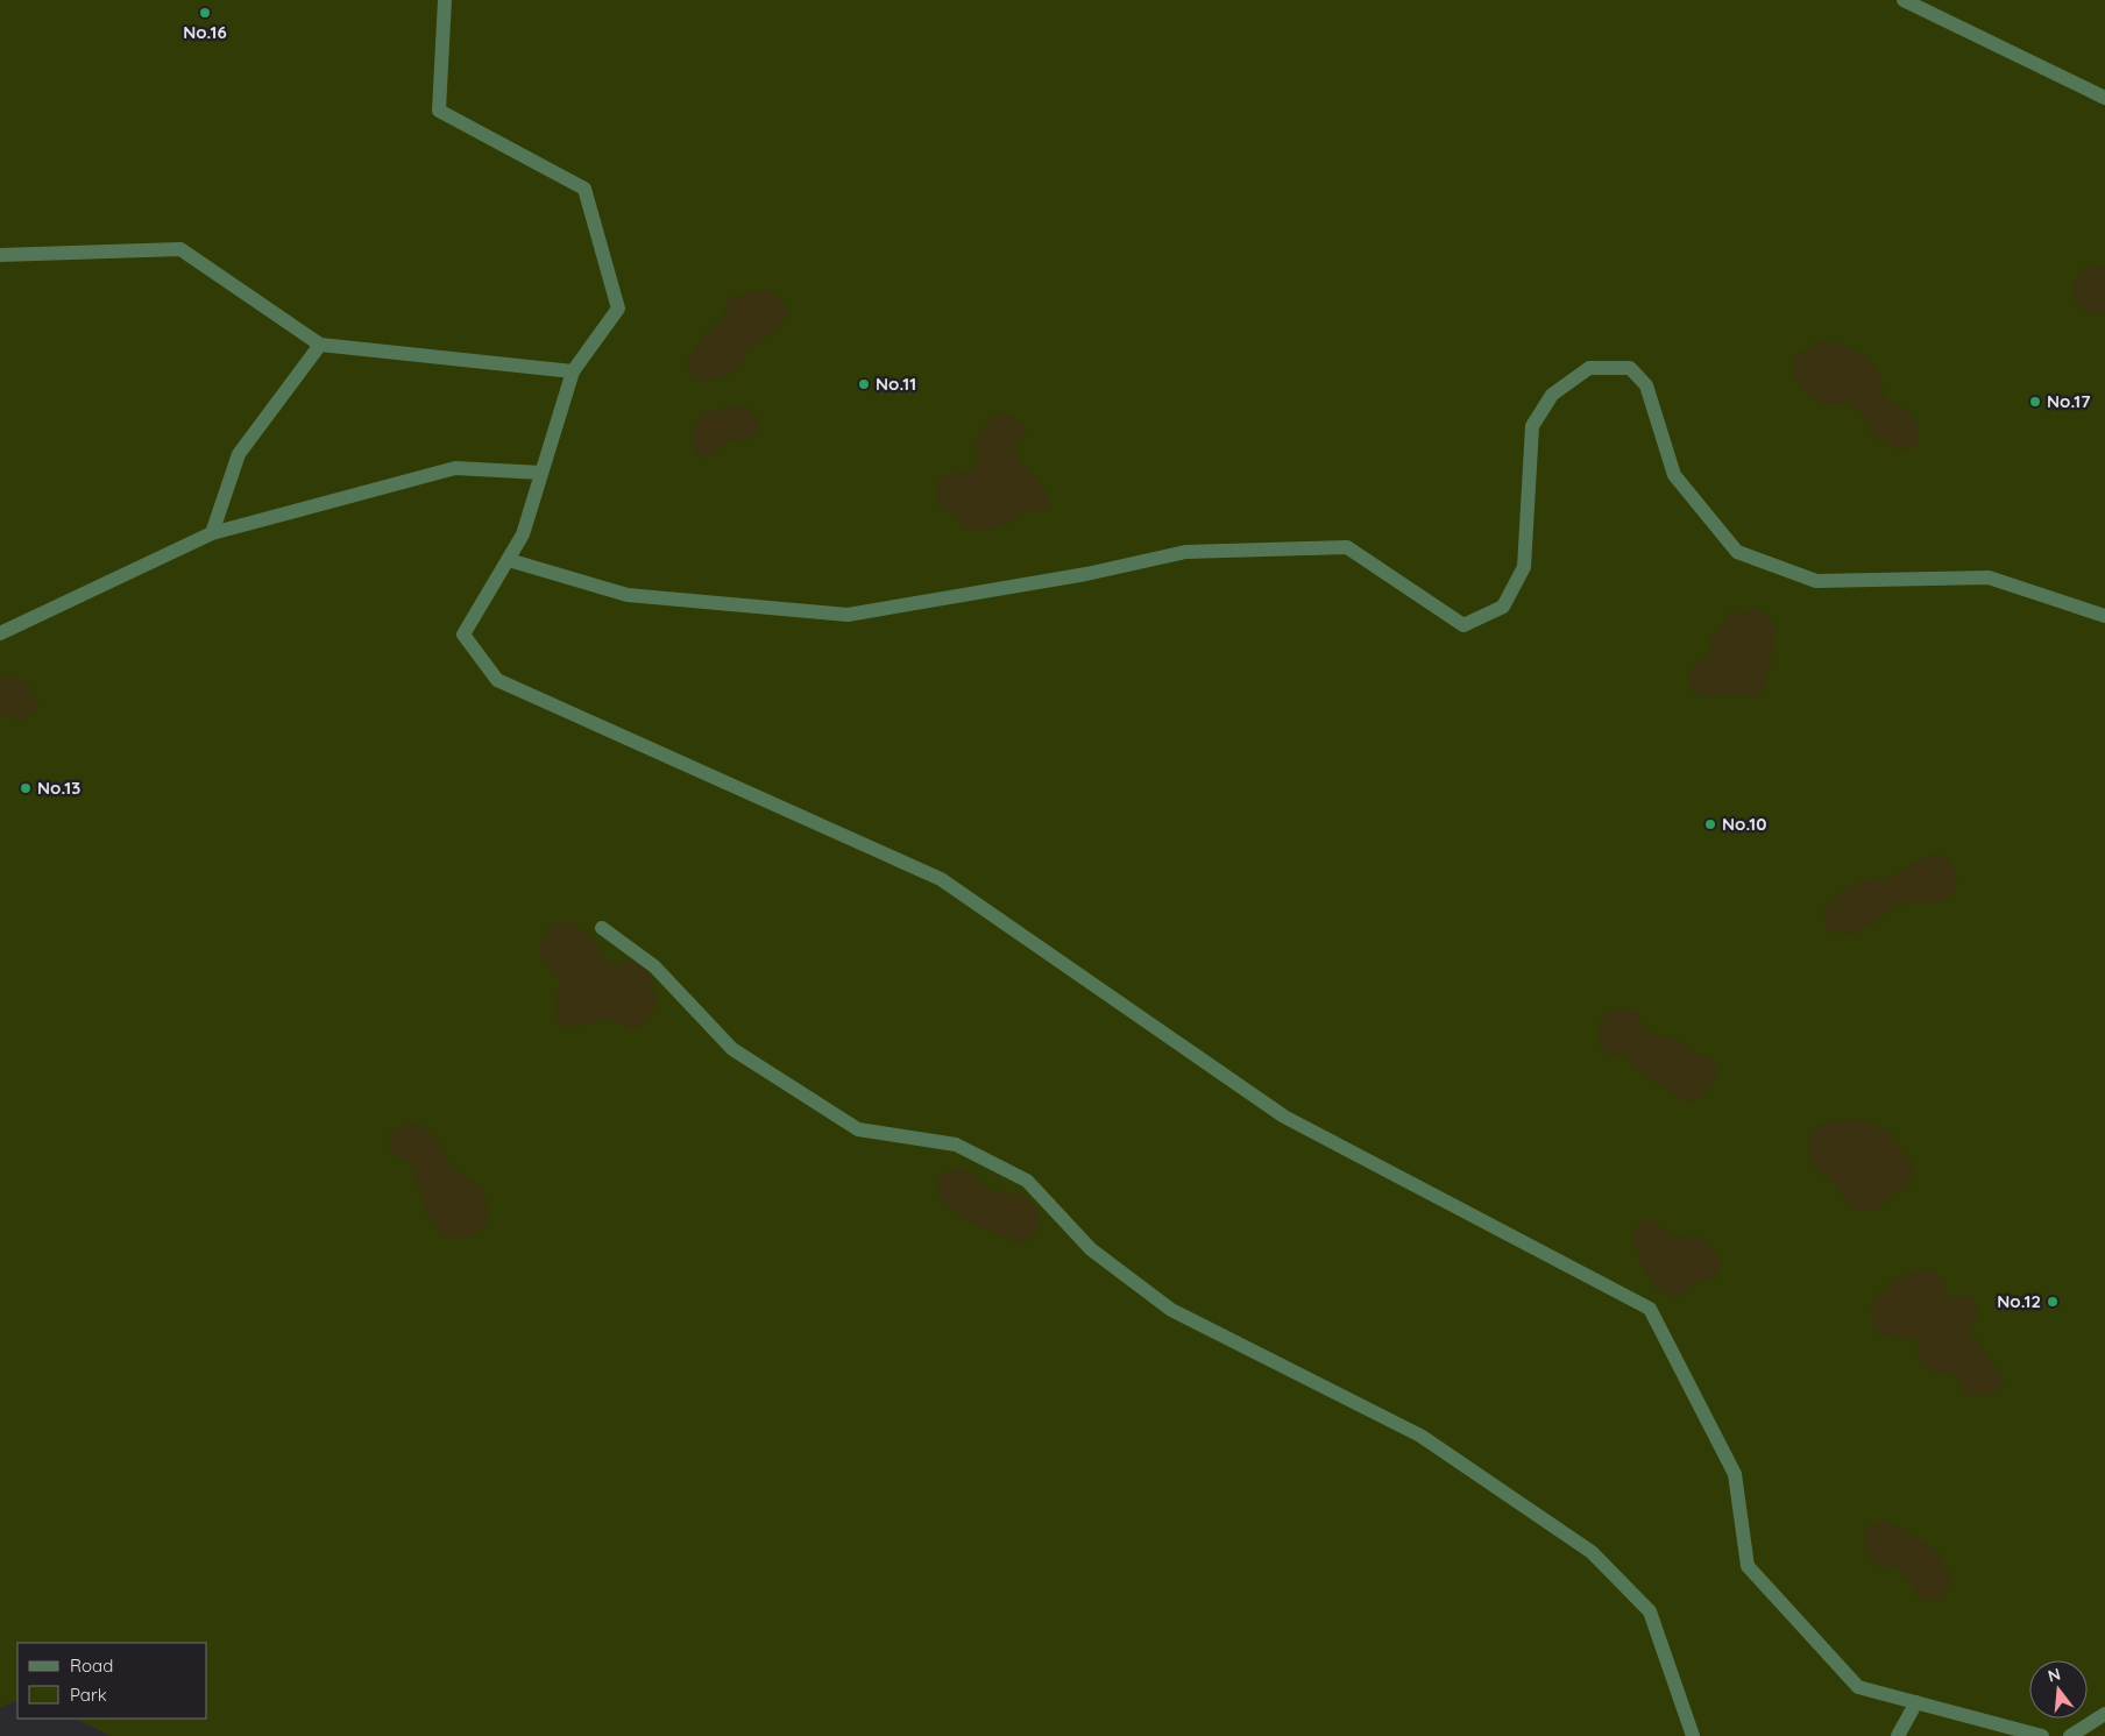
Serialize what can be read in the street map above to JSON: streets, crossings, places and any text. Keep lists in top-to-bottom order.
{
  "places": [
    "No.16",
    "No.11",
    "No.17",
    "No.13",
    "No.10",
    "No.12"
  ],
  "legend": ["Road", "Park"],
  "north": "top"
}
